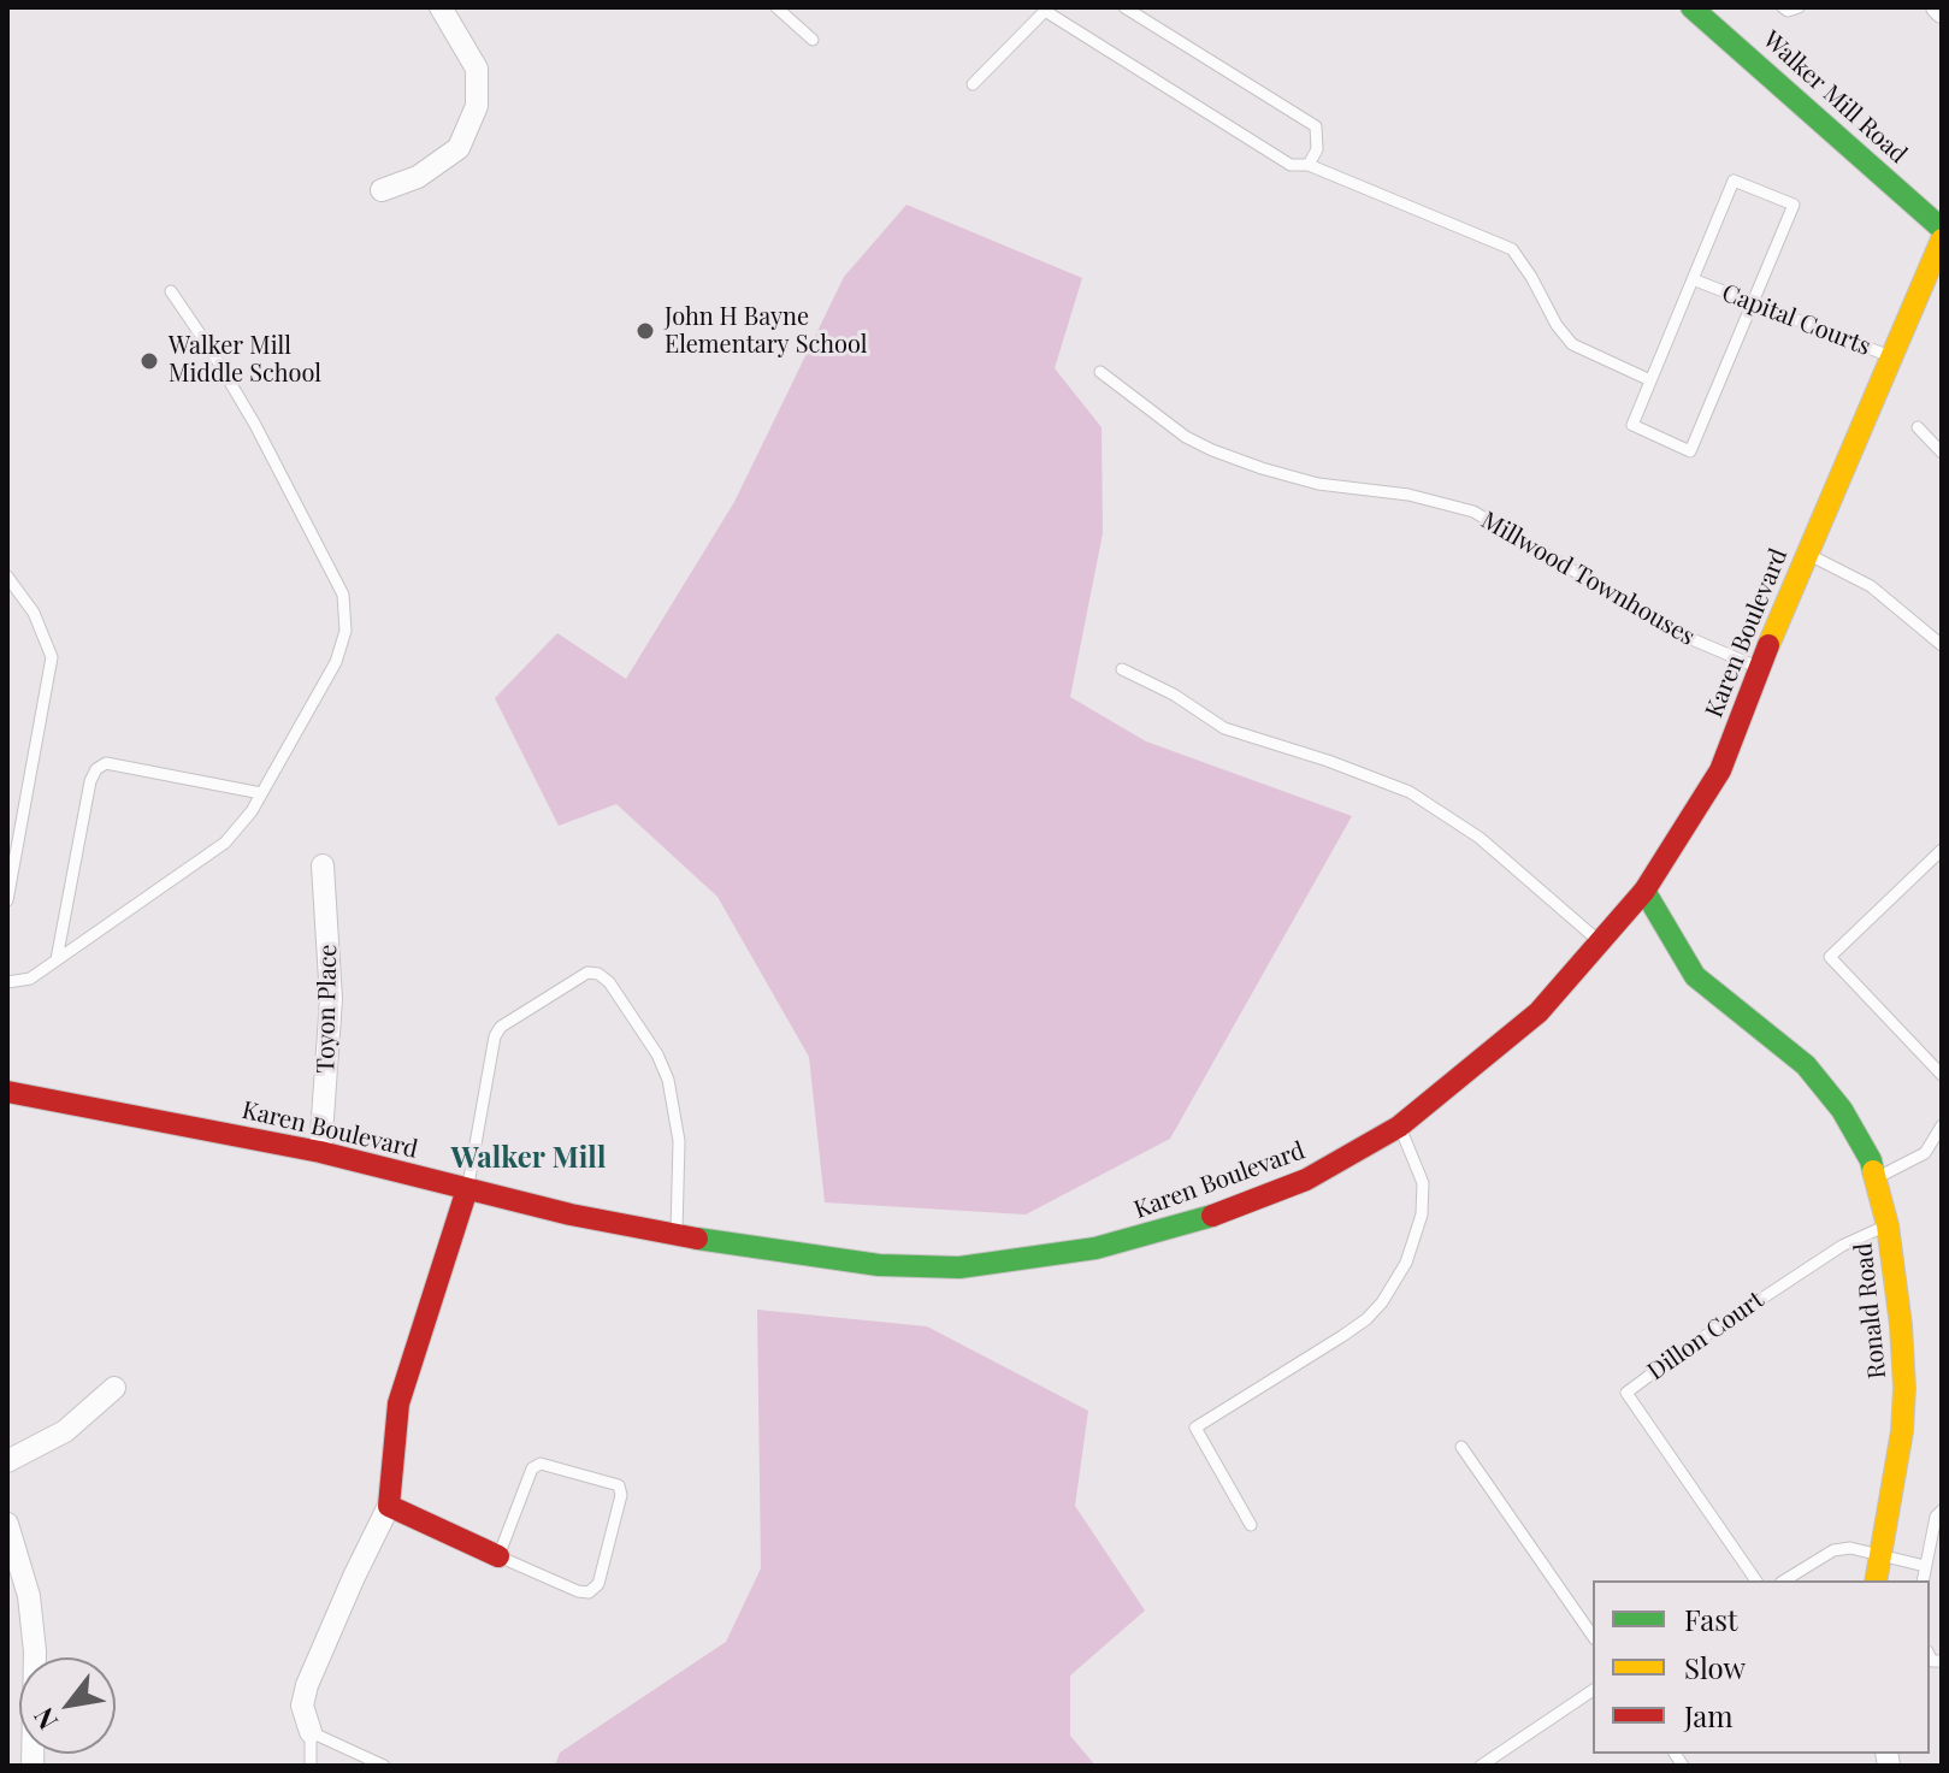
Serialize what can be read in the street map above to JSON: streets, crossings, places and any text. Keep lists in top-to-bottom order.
{
  "streets": {
    "street": [
      "Walker Mill Road",
      "Karen Boulevard",
      "Toyon Place",
      "Ronald Road"
    ],
    "lane": ["Capital Courts", "Millwood Townhouses", "Dillon Court"]
  },
  "crossings": [
    ["Capital Courts", "Karen Boulevard"],
    ["Millwood Townhouses", "Karen Boulevard"],
    ["Karen Boulevard", "Toyon Place"],
    ["Karen Boulevard", "Ronald Road"],
    ["Ronald Road", "Dillon Court"]
  ],
  "districts": ["Walker Mill"],
  "places": ["John H Bayne Elementary School", "Walker Mill Middle School"],
  "legend": ["Fast", "Slow", "Jam"],
  "north": "bottom left"
}
